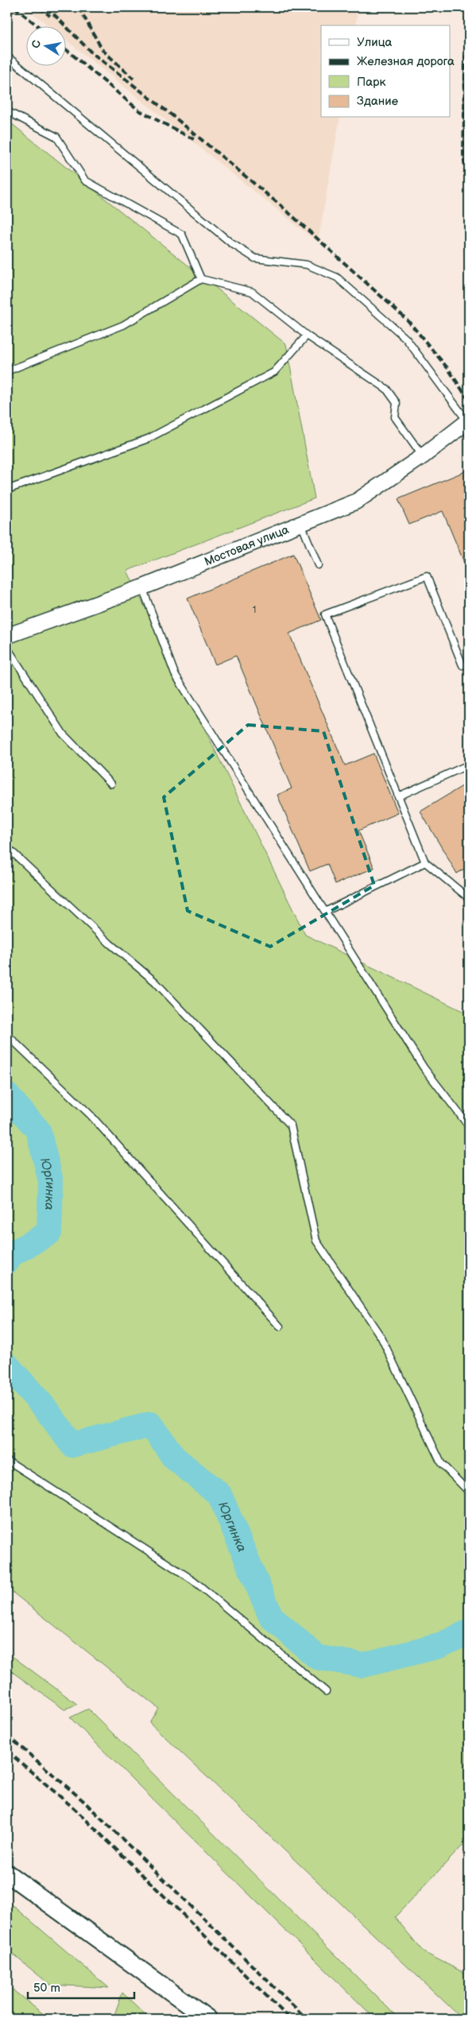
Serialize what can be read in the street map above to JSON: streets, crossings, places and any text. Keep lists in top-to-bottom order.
{
  "streets": {
    "street": ["Мостовая улица"]
  },
  "water": ["Юргинка"],
  "house_numbers": ["1"],
  "legend": [
    "Улица",
    "Железная дорога",
    "Парк",
    "Здание"
  ],
  "scale_bar": "50 m",
  "north": "left"
}
